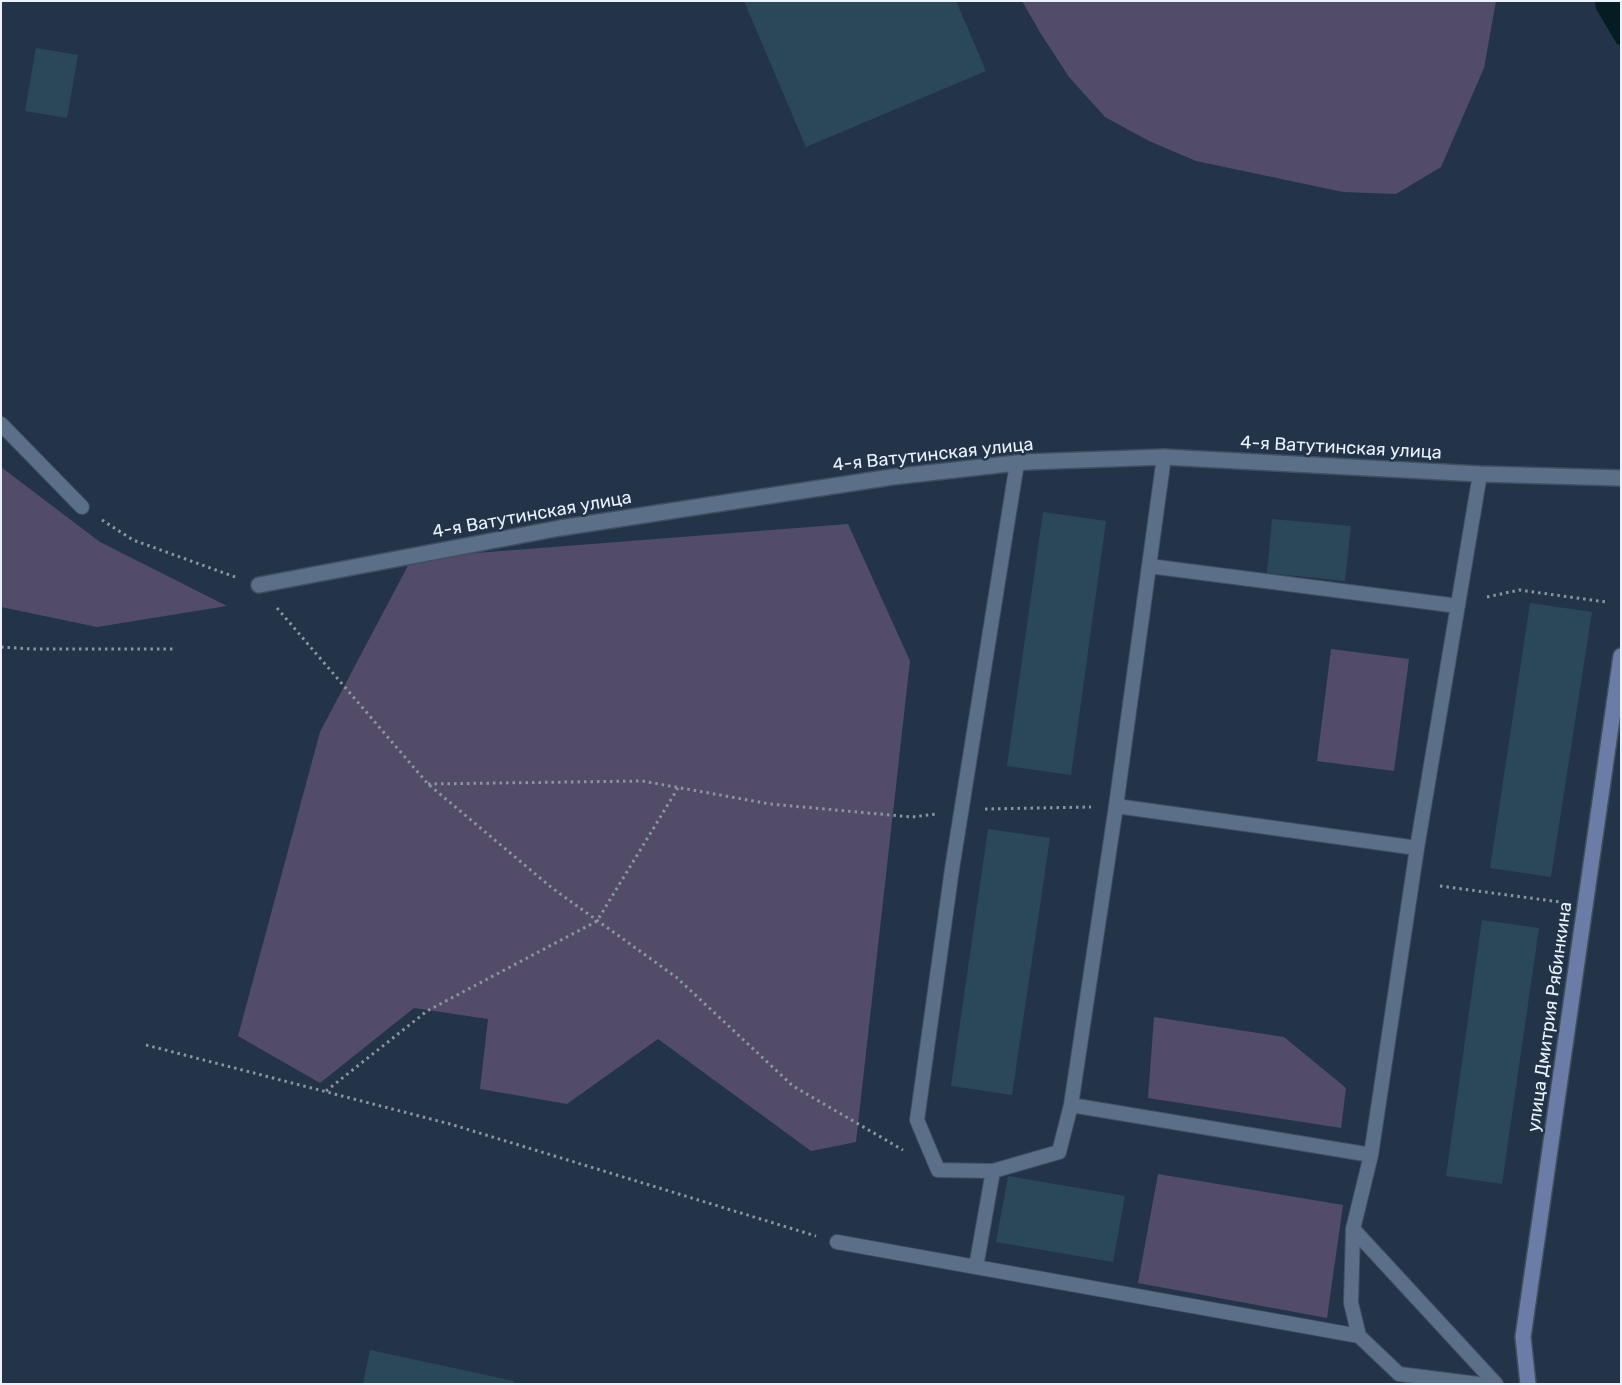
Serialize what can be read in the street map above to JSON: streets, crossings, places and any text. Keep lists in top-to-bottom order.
{
  "streets": {
    "street": ["4-я Ватутинская улица", "улица Дмитрия Рябинкина"]
  }
}
